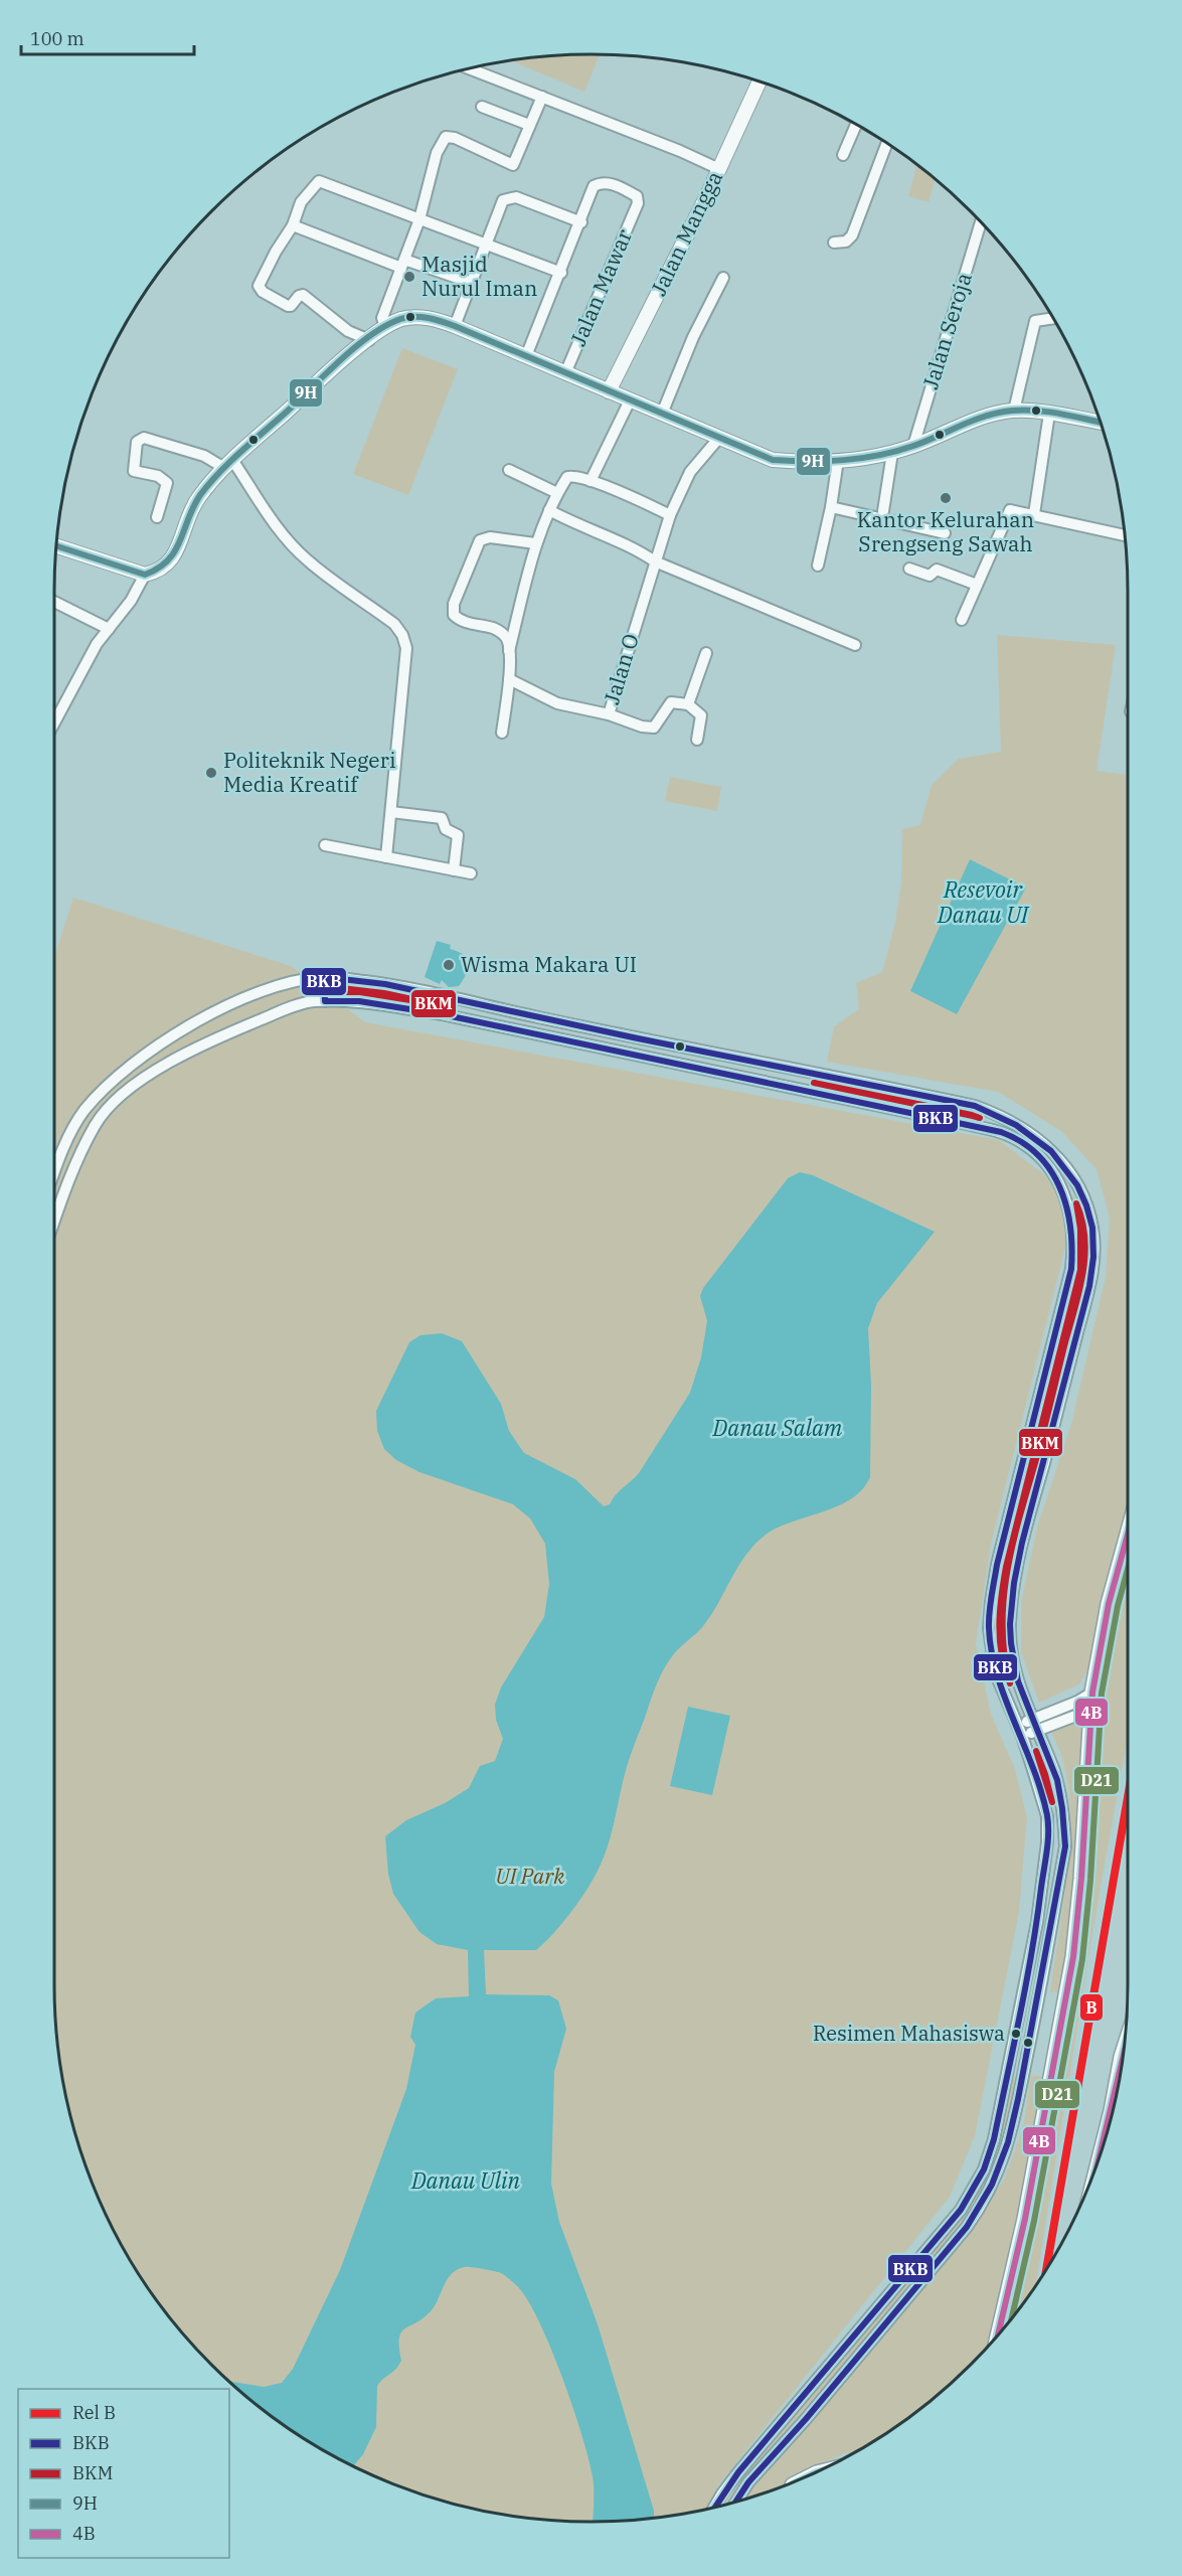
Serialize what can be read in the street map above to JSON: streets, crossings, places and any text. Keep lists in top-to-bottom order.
{
  "streets": {
    "street": [
      "Jalan Mangga",
      "Jalan Mawar",
      "Jalan Seroja",
      "Jalan O"
    ]
  },
  "water": ["Resevoir Danau UI", "Danau Salam", "Danau Ulin"],
  "parks": ["UI Park"],
  "places": [
    "Masjid Nurul Iman",
    "Kantor Kelurahan Srengseng Sawah",
    "Politeknik Negeri Media Kreatif",
    "Wisma Makara UI",
    "Resimen Mahasiswa"
  ],
  "lines": [
    "transit line 9H",
    "transit line BKB",
    "transit line BKM",
    "transit line 4B",
    "transit line D21",
    "rail line B"
  ],
  "legend": [
    "Rel B",
    "BKB",
    "BKM",
    "9H",
    "4B"
  ],
  "scale_bar": "100 m"
}
